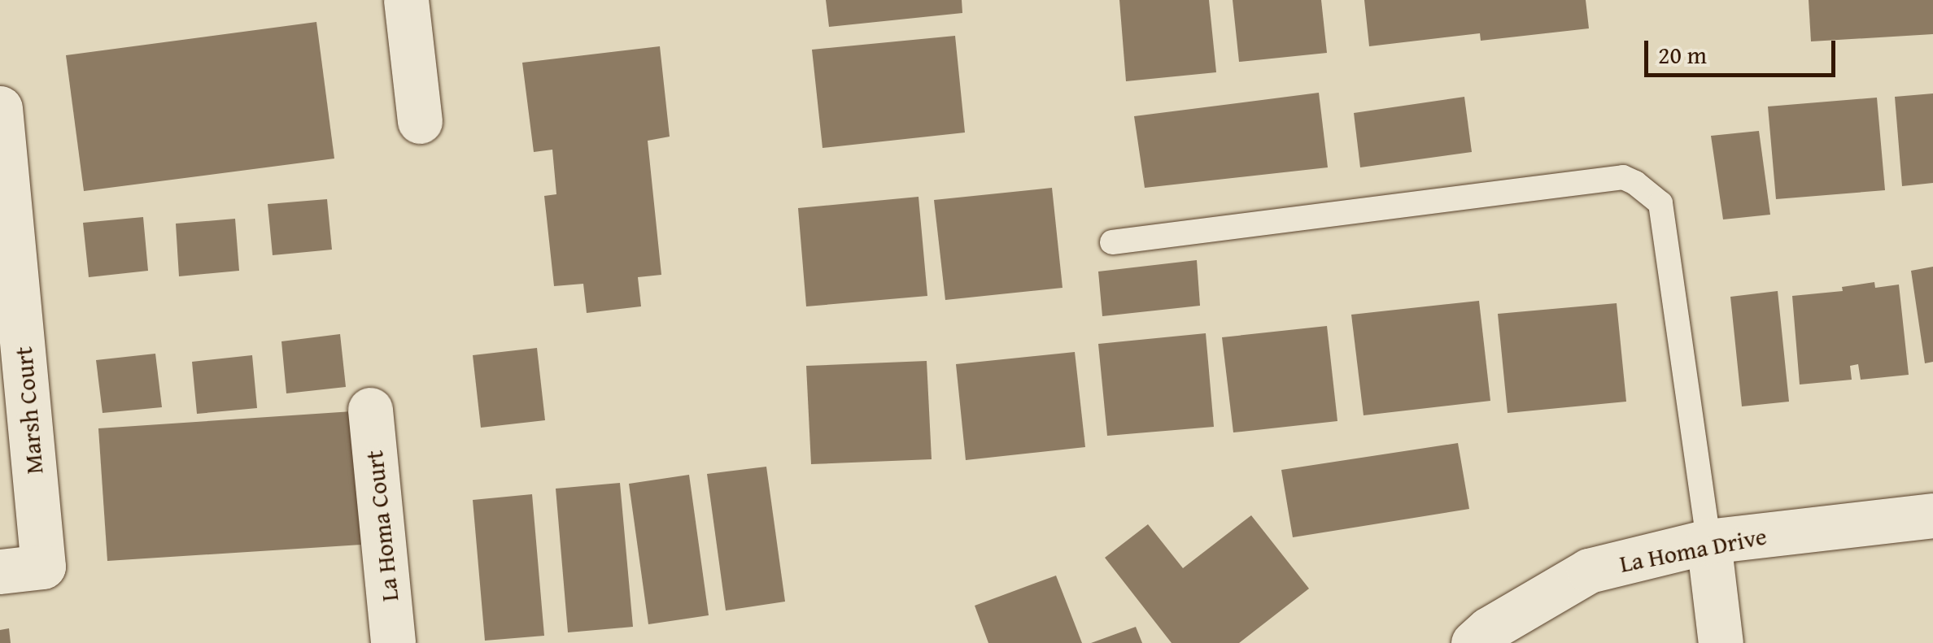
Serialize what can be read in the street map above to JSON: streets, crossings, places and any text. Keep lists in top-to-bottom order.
{
  "streets": {
    "street": ["Marsh Court", "La Homa Court", "La Homa Drive"]
  },
  "scale_bar": "20 m"
}
